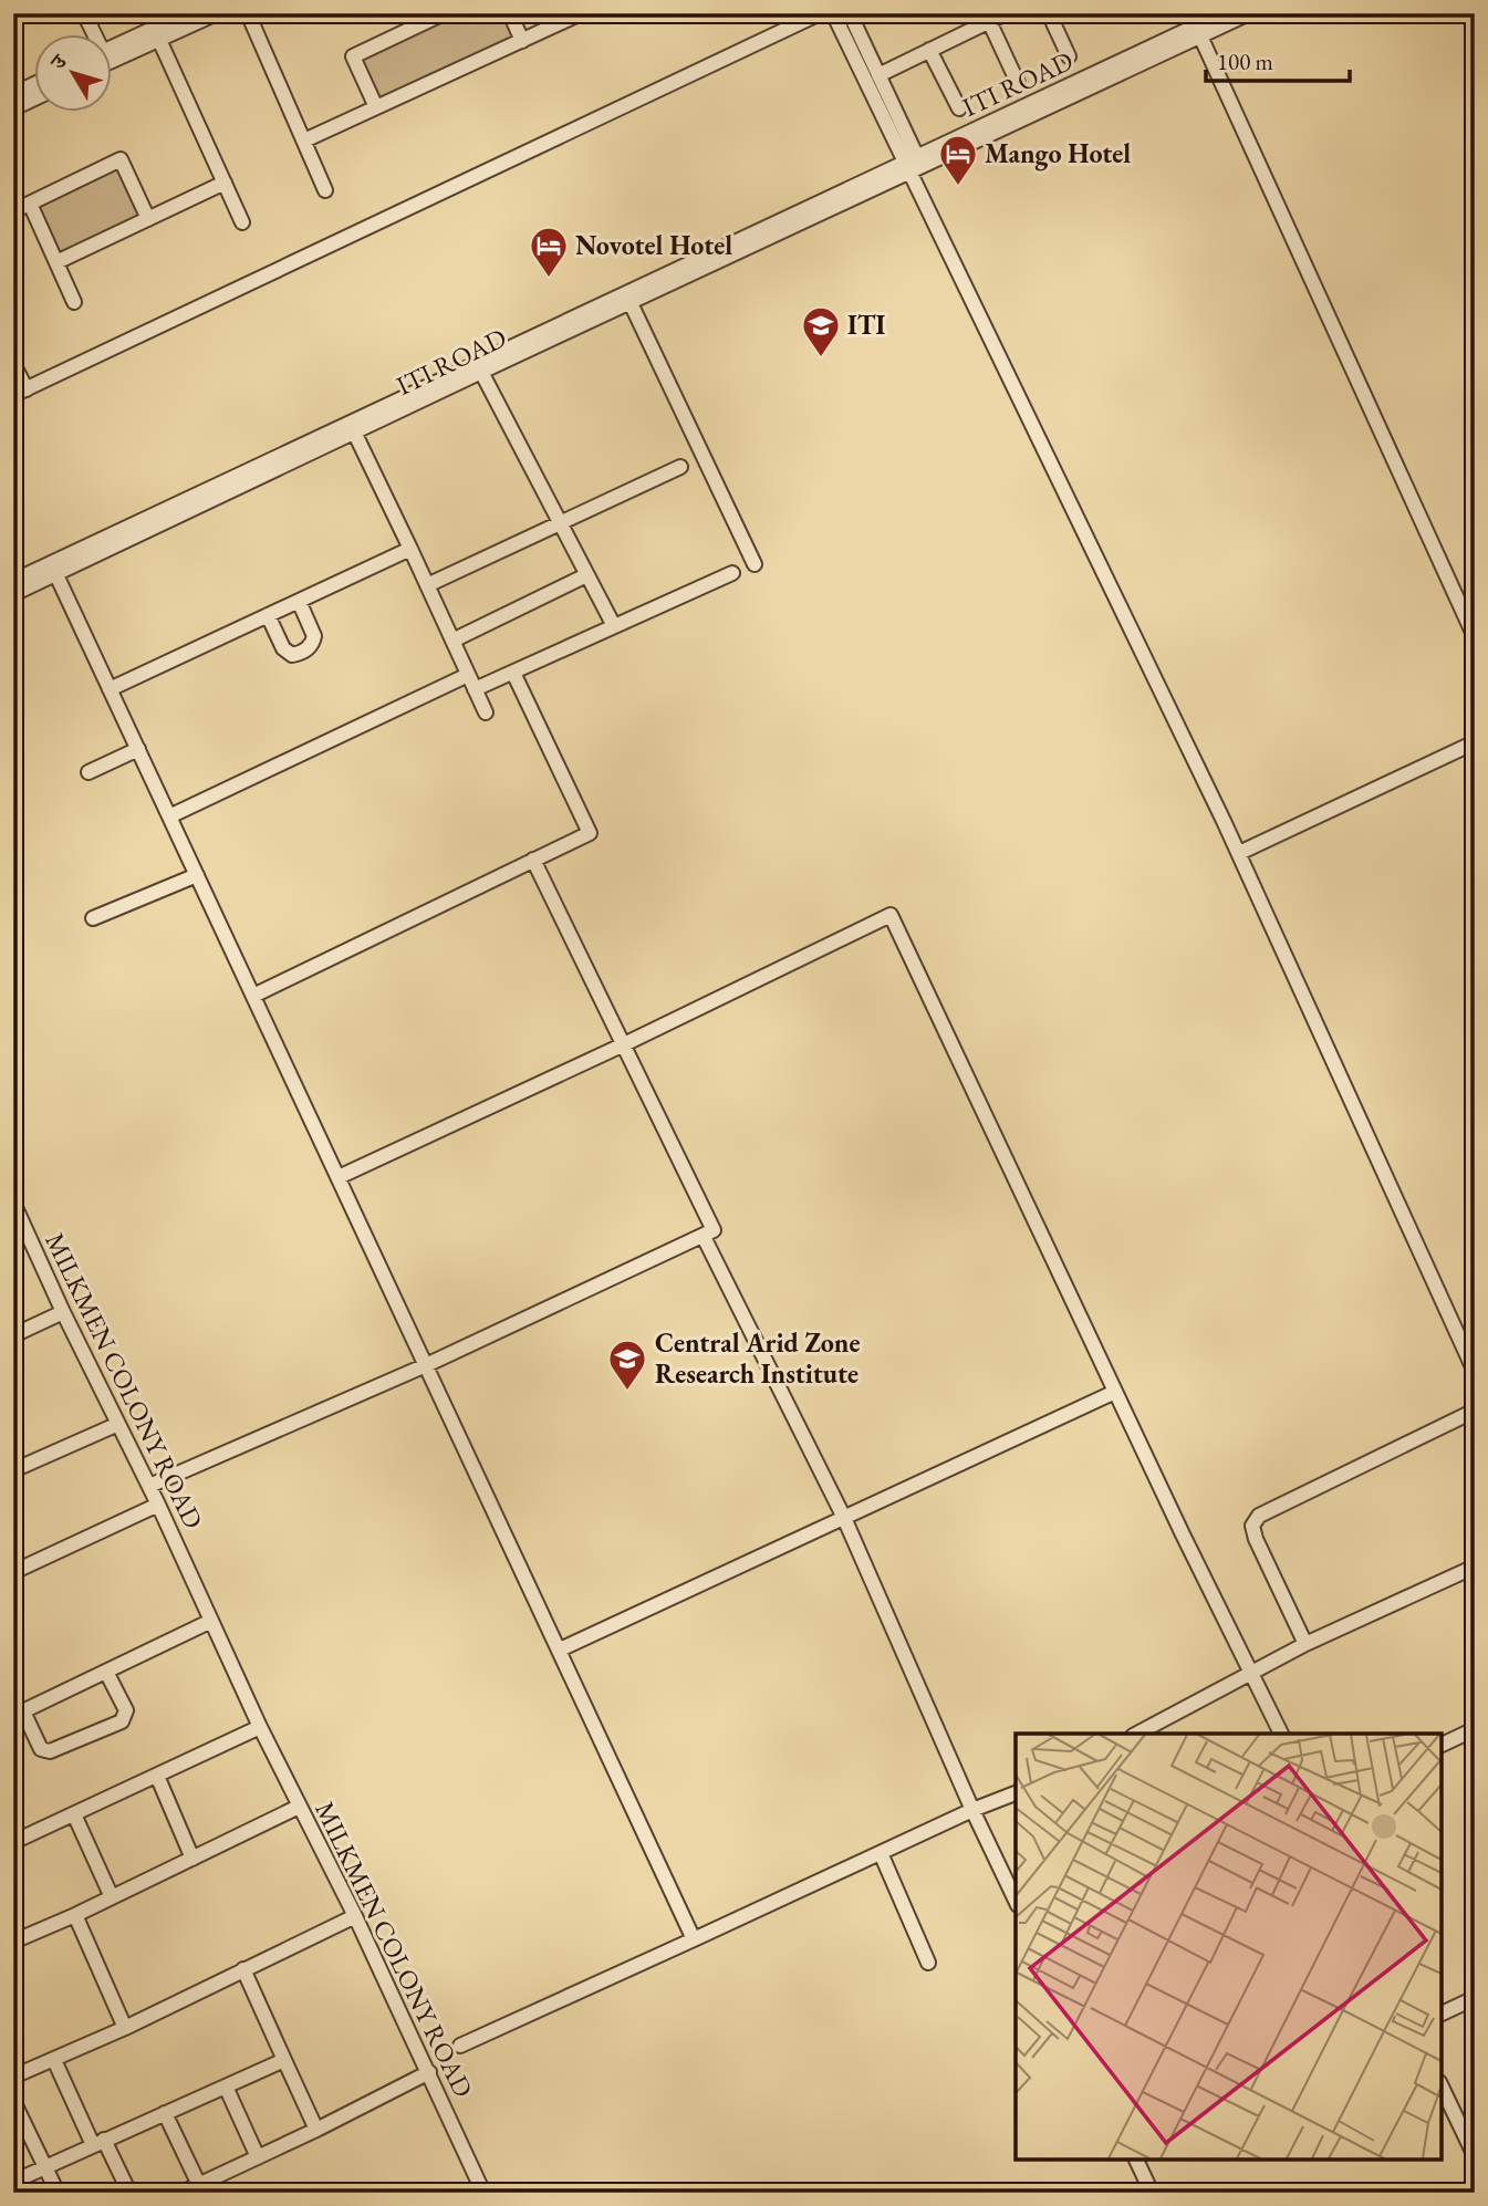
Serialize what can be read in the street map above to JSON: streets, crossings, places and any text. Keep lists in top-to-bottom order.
{
  "streets": {
    "street": ["ITI ROAD", "MILKMEN COLONY ROAD"]
  },
  "places": {
    "hotel": ["Mango Hotel", "Novotel Hotel"],
    "school or university": ["ITI", "Central Arid Zone Research Institute"]
  },
  "scale_bar": "100 m",
  "north": "top left"
}
